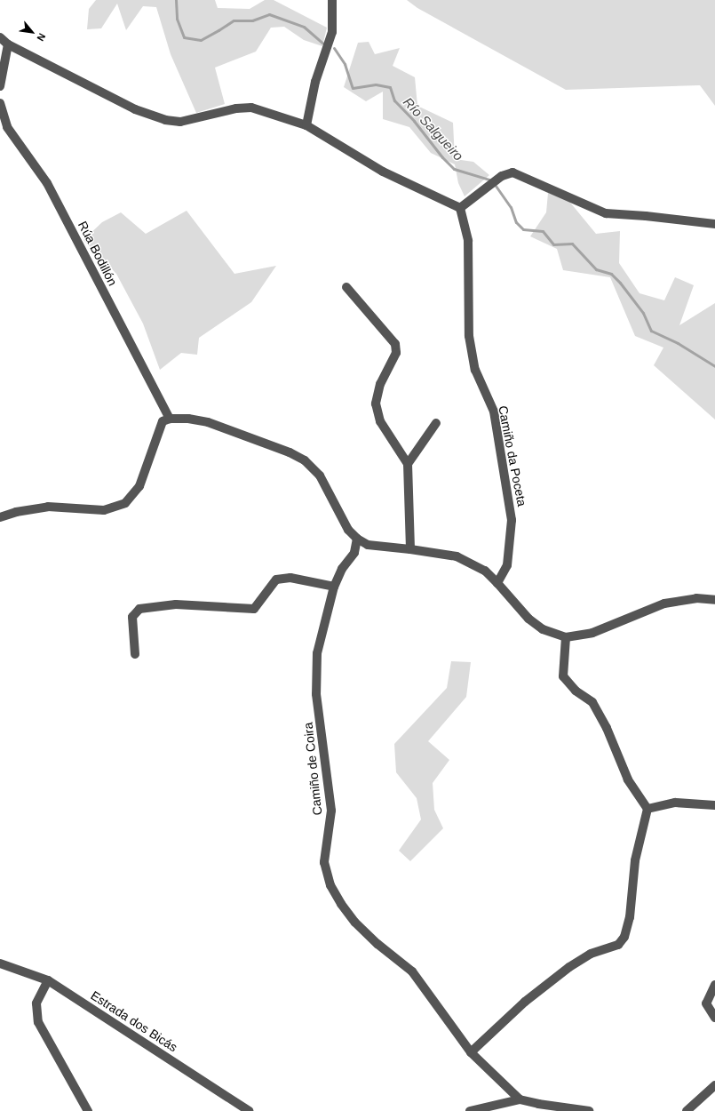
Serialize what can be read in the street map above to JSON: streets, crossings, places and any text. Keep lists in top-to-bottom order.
{
  "streets": {
    "street": [
      "Rúa Bodillón",
      "Camiño da Poceta",
      "Camiño de Coira",
      "Estrada dos Bicás"
    ]
  },
  "water": ["Río Salgueiro"],
  "north": "bottom right"
}
